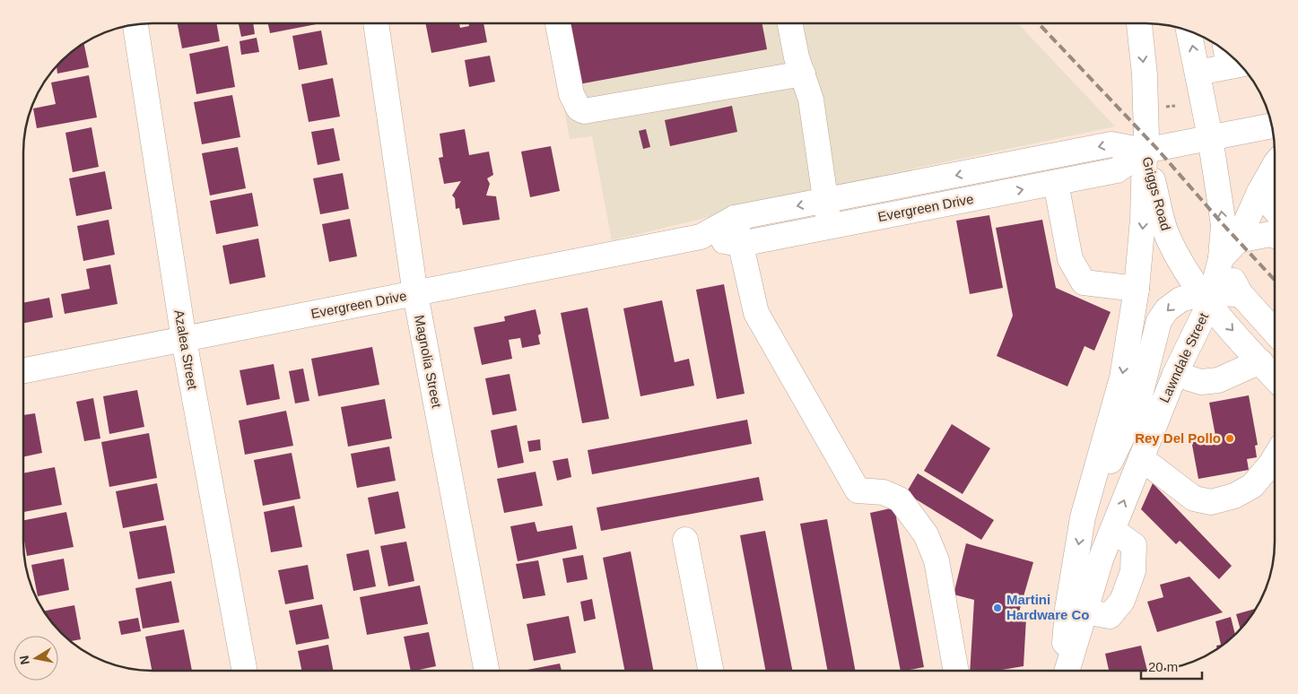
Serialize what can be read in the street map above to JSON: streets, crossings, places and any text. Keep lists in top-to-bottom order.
{
  "streets": {
    "street": [
      "Griggs Road",
      "Evergreen Drive",
      "Azalea Street",
      "Lawndale Street",
      "Magnolia Street"
    ]
  },
  "crossings": [
    ["Griggs Road", "Evergreen Drive"],
    ["Griggs Road", "Lawndale Street"],
    ["Evergreen Drive", "Azalea Street"],
    ["Evergreen Drive", "Lawndale Street"],
    ["Evergreen Drive", "Magnolia Street"]
  ],
  "places": ["Rey Del Pollo", "Martini Hardware Co"],
  "scale_bar": "20 m",
  "north": "left"
}
